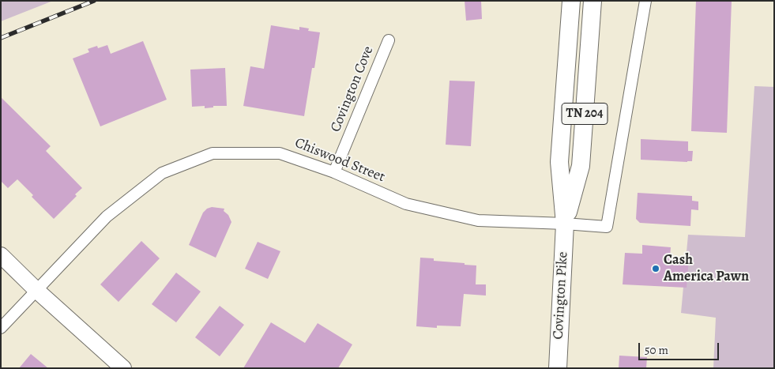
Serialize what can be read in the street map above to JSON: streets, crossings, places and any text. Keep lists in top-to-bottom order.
{
  "streets": {
    "main road": ["TN 204", "Covington Pike"],
    "street": ["Covington Cove", "Chiswood Street"]
  },
  "crossings": [
    ["Covington Cove", "Chiswood Street"],
    ["Chiswood Street", "Covington Pike"]
  ],
  "places": ["Cash America Pawn"],
  "scale_bar": "50 m"
}
